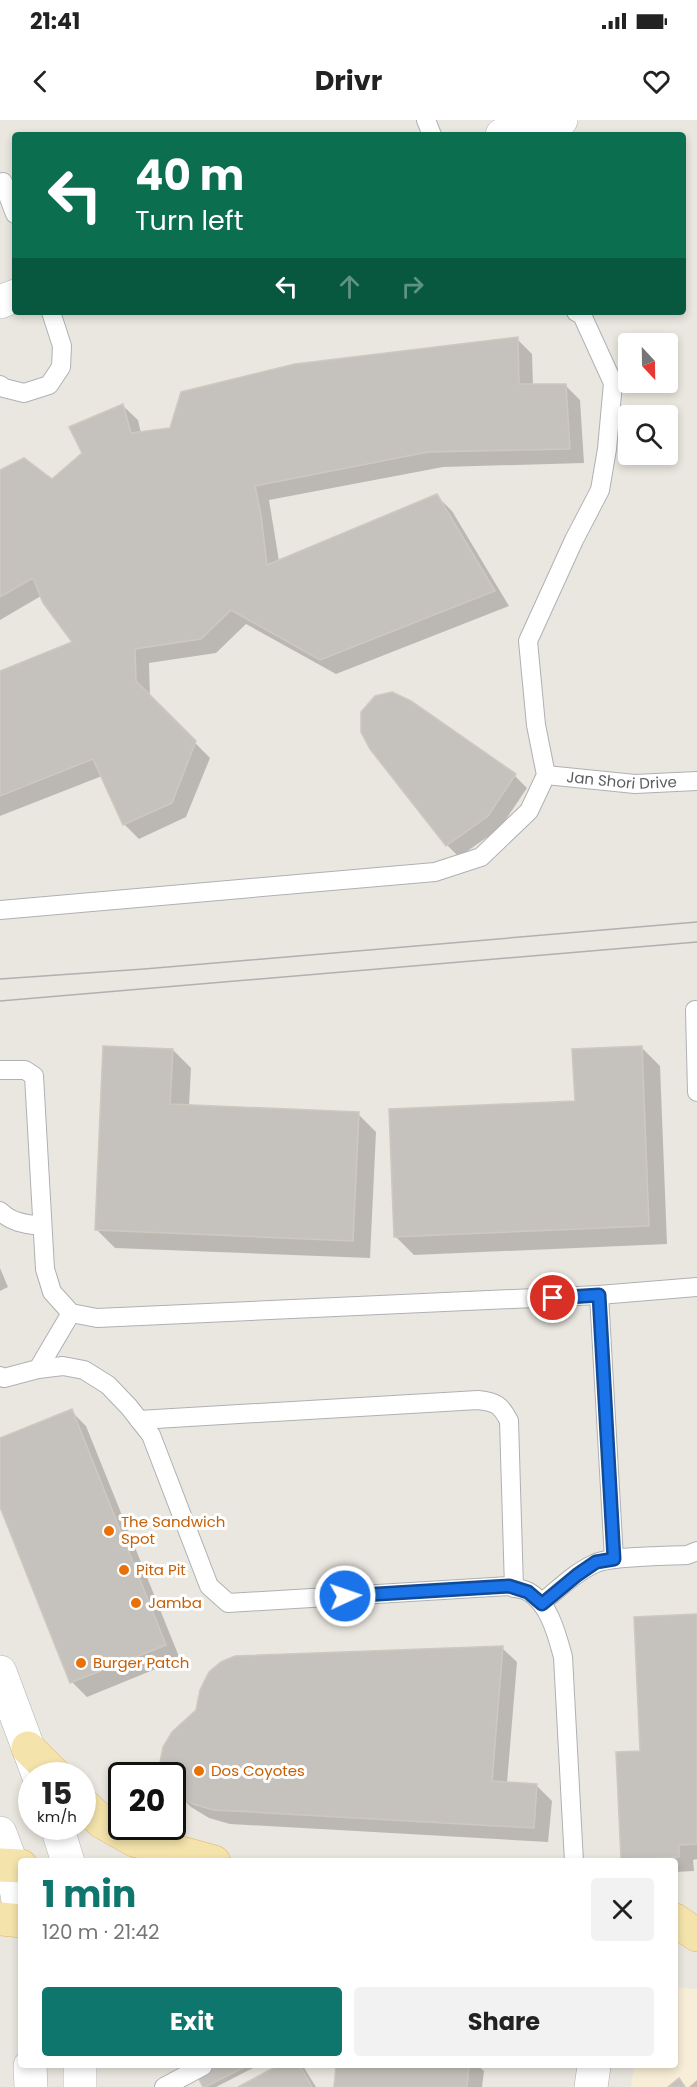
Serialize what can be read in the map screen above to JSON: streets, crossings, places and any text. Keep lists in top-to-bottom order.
{
  "streets": {
    "lane": ["Jan Shori Drive"]
  },
  "places": [
    "The Sandwich Spot",
    "Pita Pit",
    "Jamba",
    "Burger Patch",
    "Dos Coyotes"
  ],
  "north": "bottom",
  "page": {
    "status": "21:41",
    "header": "Drivr",
    "turn": ["40 m", "Turn left"],
    "speed": "15 km/h",
    "limit": "20",
    "heading": ["1 min", "120 m · 21:42"],
    "buttons": ["Exit", "Share"]
  }
}
